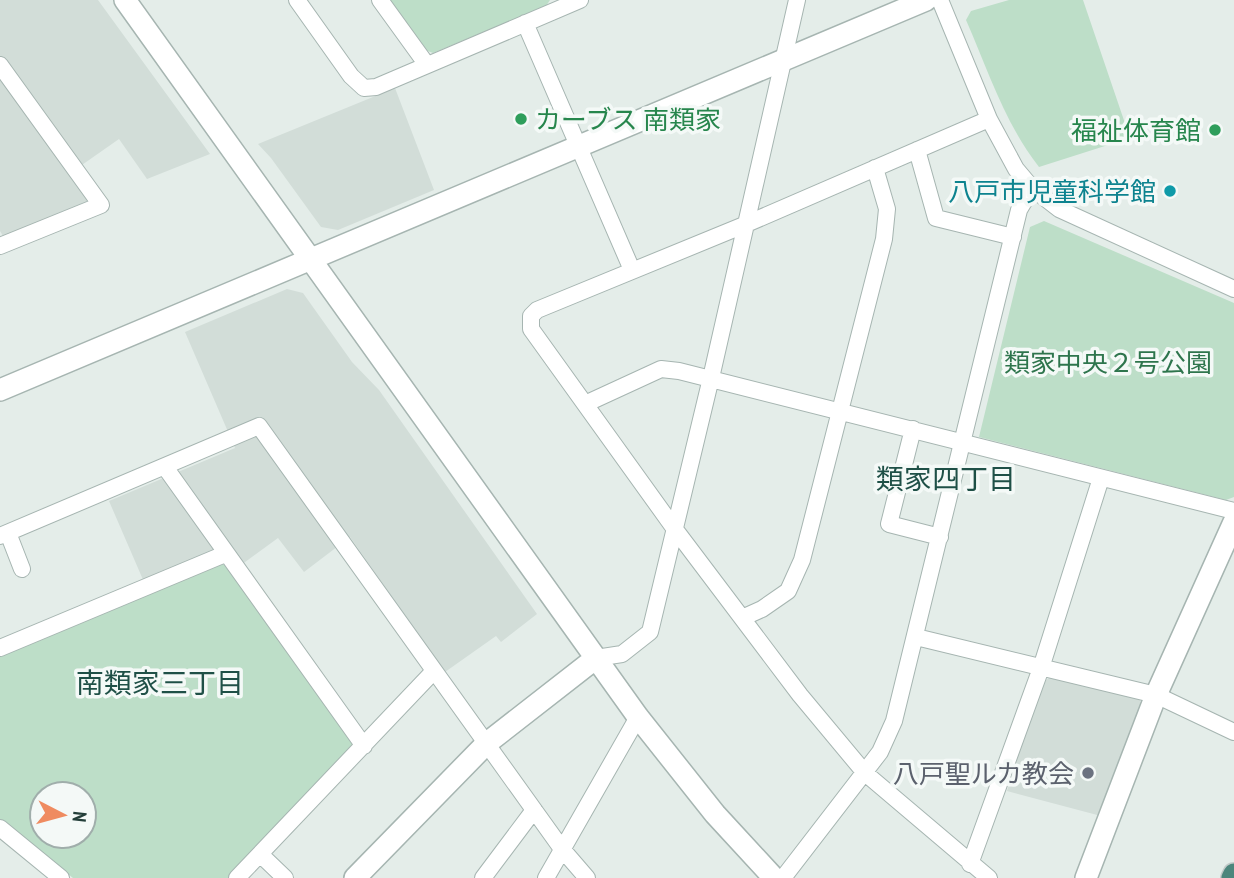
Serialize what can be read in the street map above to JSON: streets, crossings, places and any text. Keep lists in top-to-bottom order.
{
  "districts": ["類家四丁目", "南類家三丁目"],
  "parks": ["類家中央２号公園"],
  "places": [
    "カーブス 南類家",
    "福祉体育館",
    "八戸市児童科学館",
    "八戸聖ルカ教会"
  ],
  "north": "right"
}
